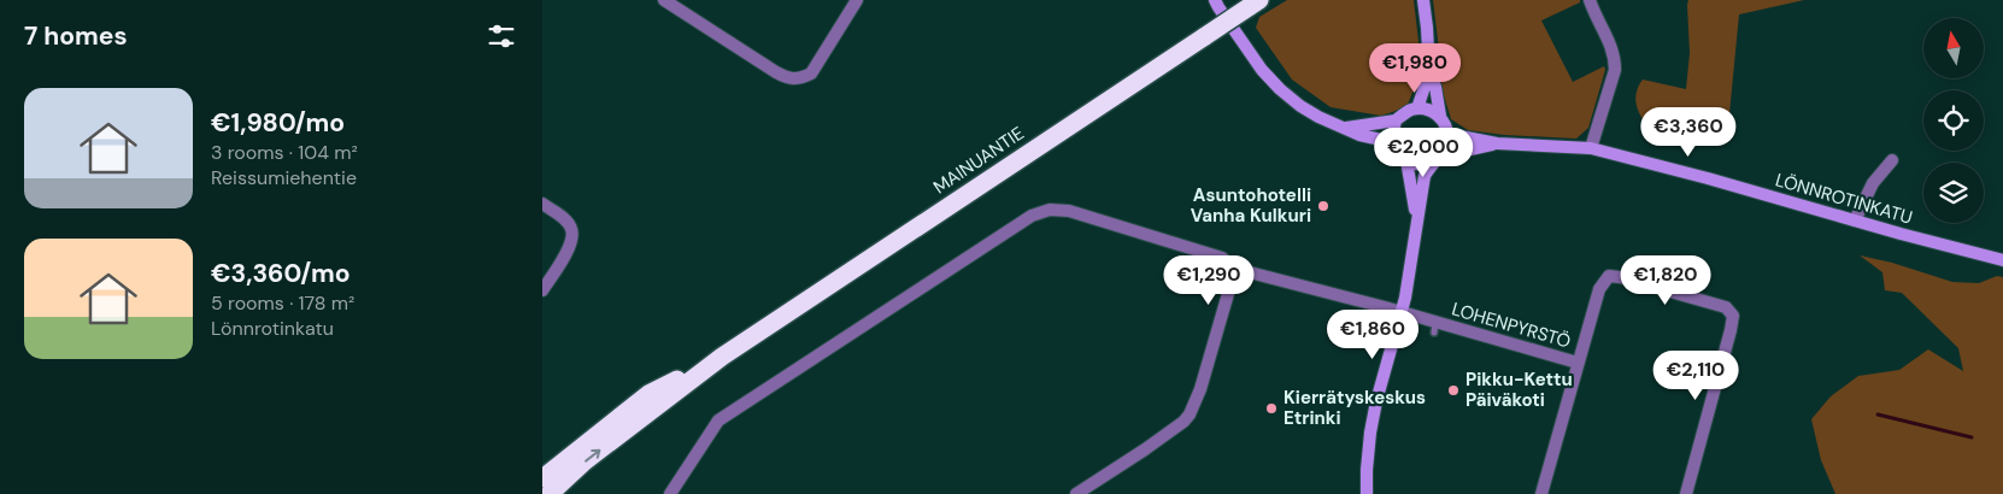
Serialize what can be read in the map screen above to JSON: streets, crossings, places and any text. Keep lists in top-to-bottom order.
{
  "streets": {
    "highway": ["MAINUANTIE"],
    "street": ["LÖNNROTINKATU", "LOHENPYRSTÖ"]
  },
  "places": ["Asuntohotelli Vanha Kulkuri", "Pikku-Kettu Päiväkoti", "Kierrätyskeskus Etrinki"],
  "north": "top",
  "page": {
    "heading": "7 homes",
    "price": [
      "€1,980",
      "€3,360",
      "€2,000",
      "€1,290",
      "€1,820",
      "€1,860",
      "€2,110"
    ],
    "list": [
      {
        "name": "€1,980/mo",
        "note": "3 rooms · 104 m² · Reissumiehentie"
      },
      {
        "name": "€3,360/mo",
        "note": "5 rooms · 178 m² · Lönnrotinkatu"
      }
    ]
  }
}
